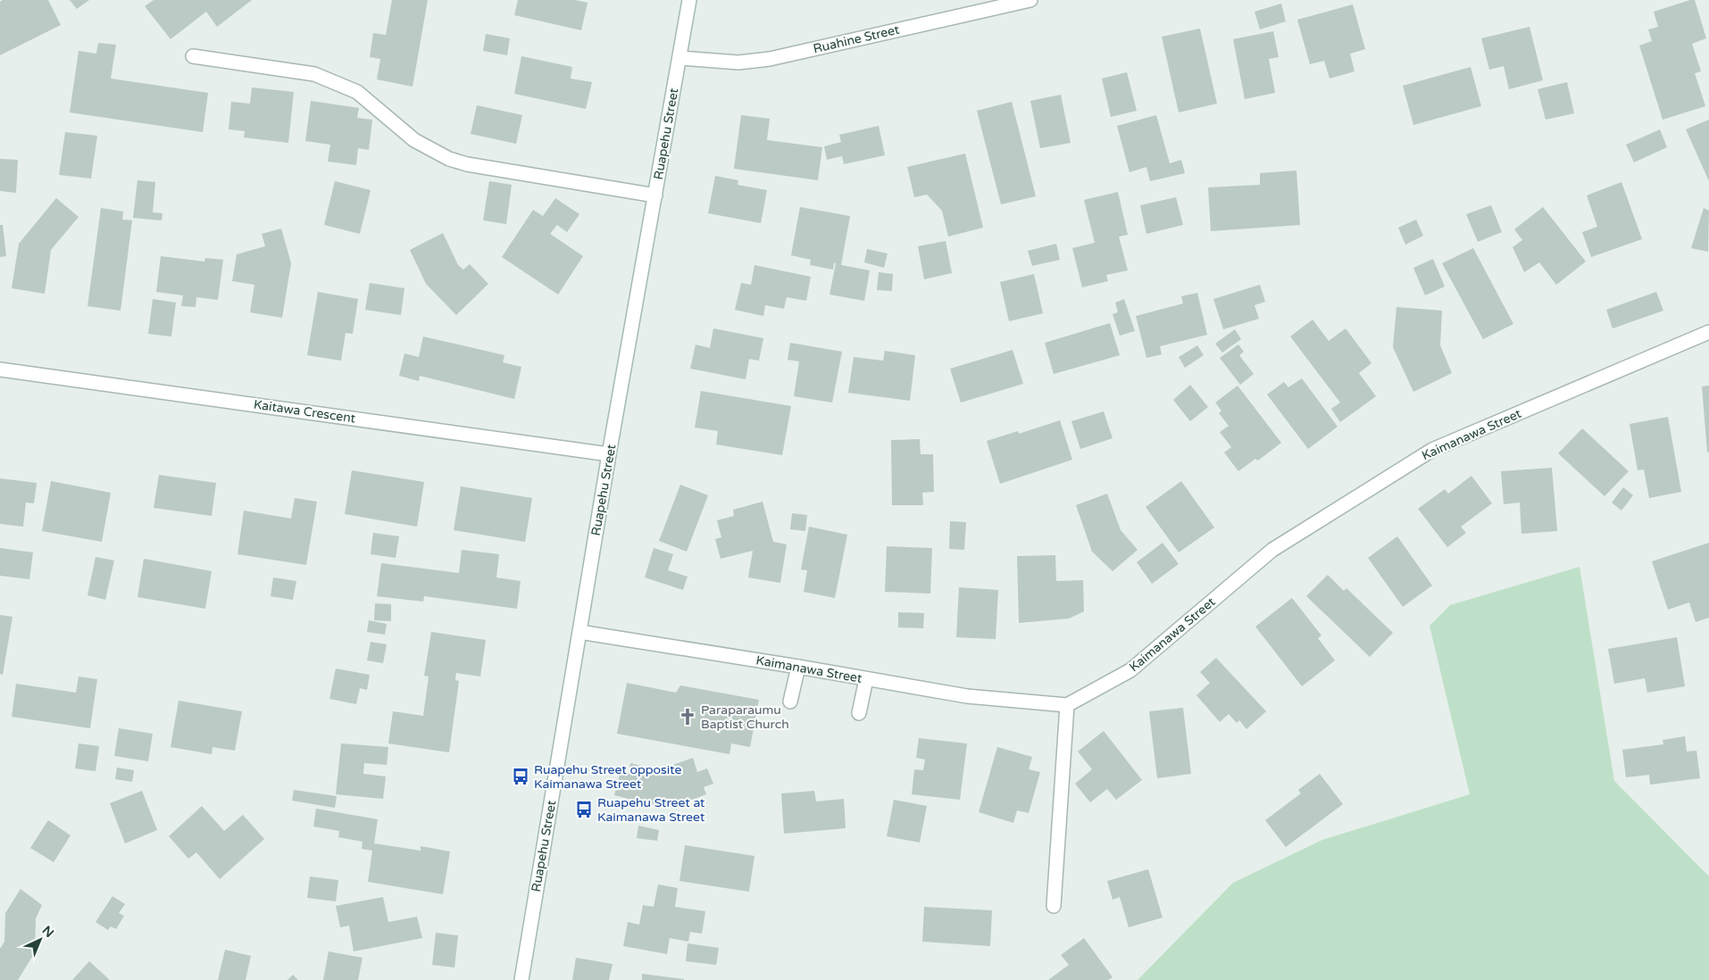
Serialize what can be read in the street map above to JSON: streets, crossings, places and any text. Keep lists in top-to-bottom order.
{
  "streets": {
    "street": [
      "Ruahine Street",
      "Ruapehu Street",
      "Kaitawa Crescent",
      "Kaimanawa Street"
    ]
  },
  "crossings": [
    ["Ruahine Street", "Ruapehu Street"],
    ["Ruapehu Street", "Kaitawa Crescent"],
    ["Ruapehu Street", "Kaimanawa Street"]
  ],
  "places": {
    "church": ["Paraparaumu Baptist Church"],
    "bus stop": ["Ruapehu Street opposite Kaimanawa Street", "Ruapehu Street at Kaimanawa Street"]
  },
  "north": "top right"
}
